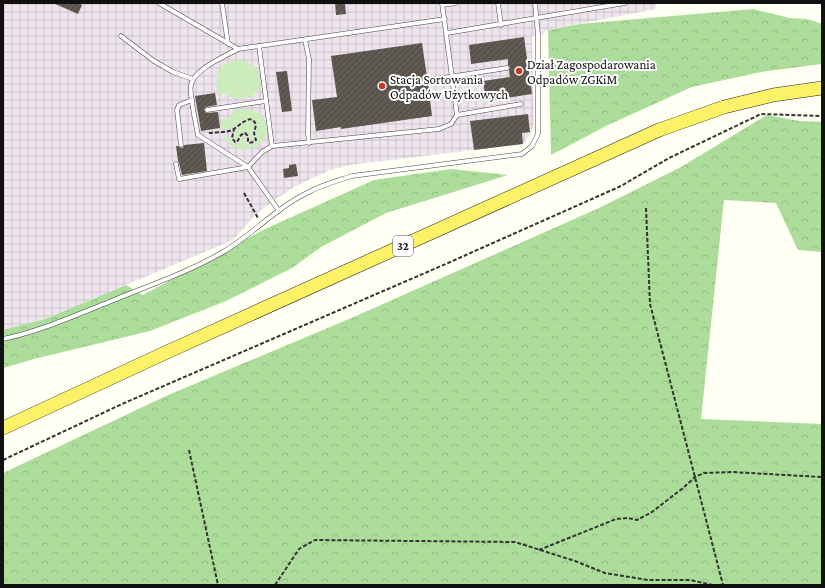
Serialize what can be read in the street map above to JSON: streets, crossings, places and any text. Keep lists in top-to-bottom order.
{
  "streets": {
    "main road": ["32"]
  },
  "places": ["Dział Zagospodarowania Odpadów ZGKiM", "Stacja Sortowania Odpadów Użytkowych"]
}
